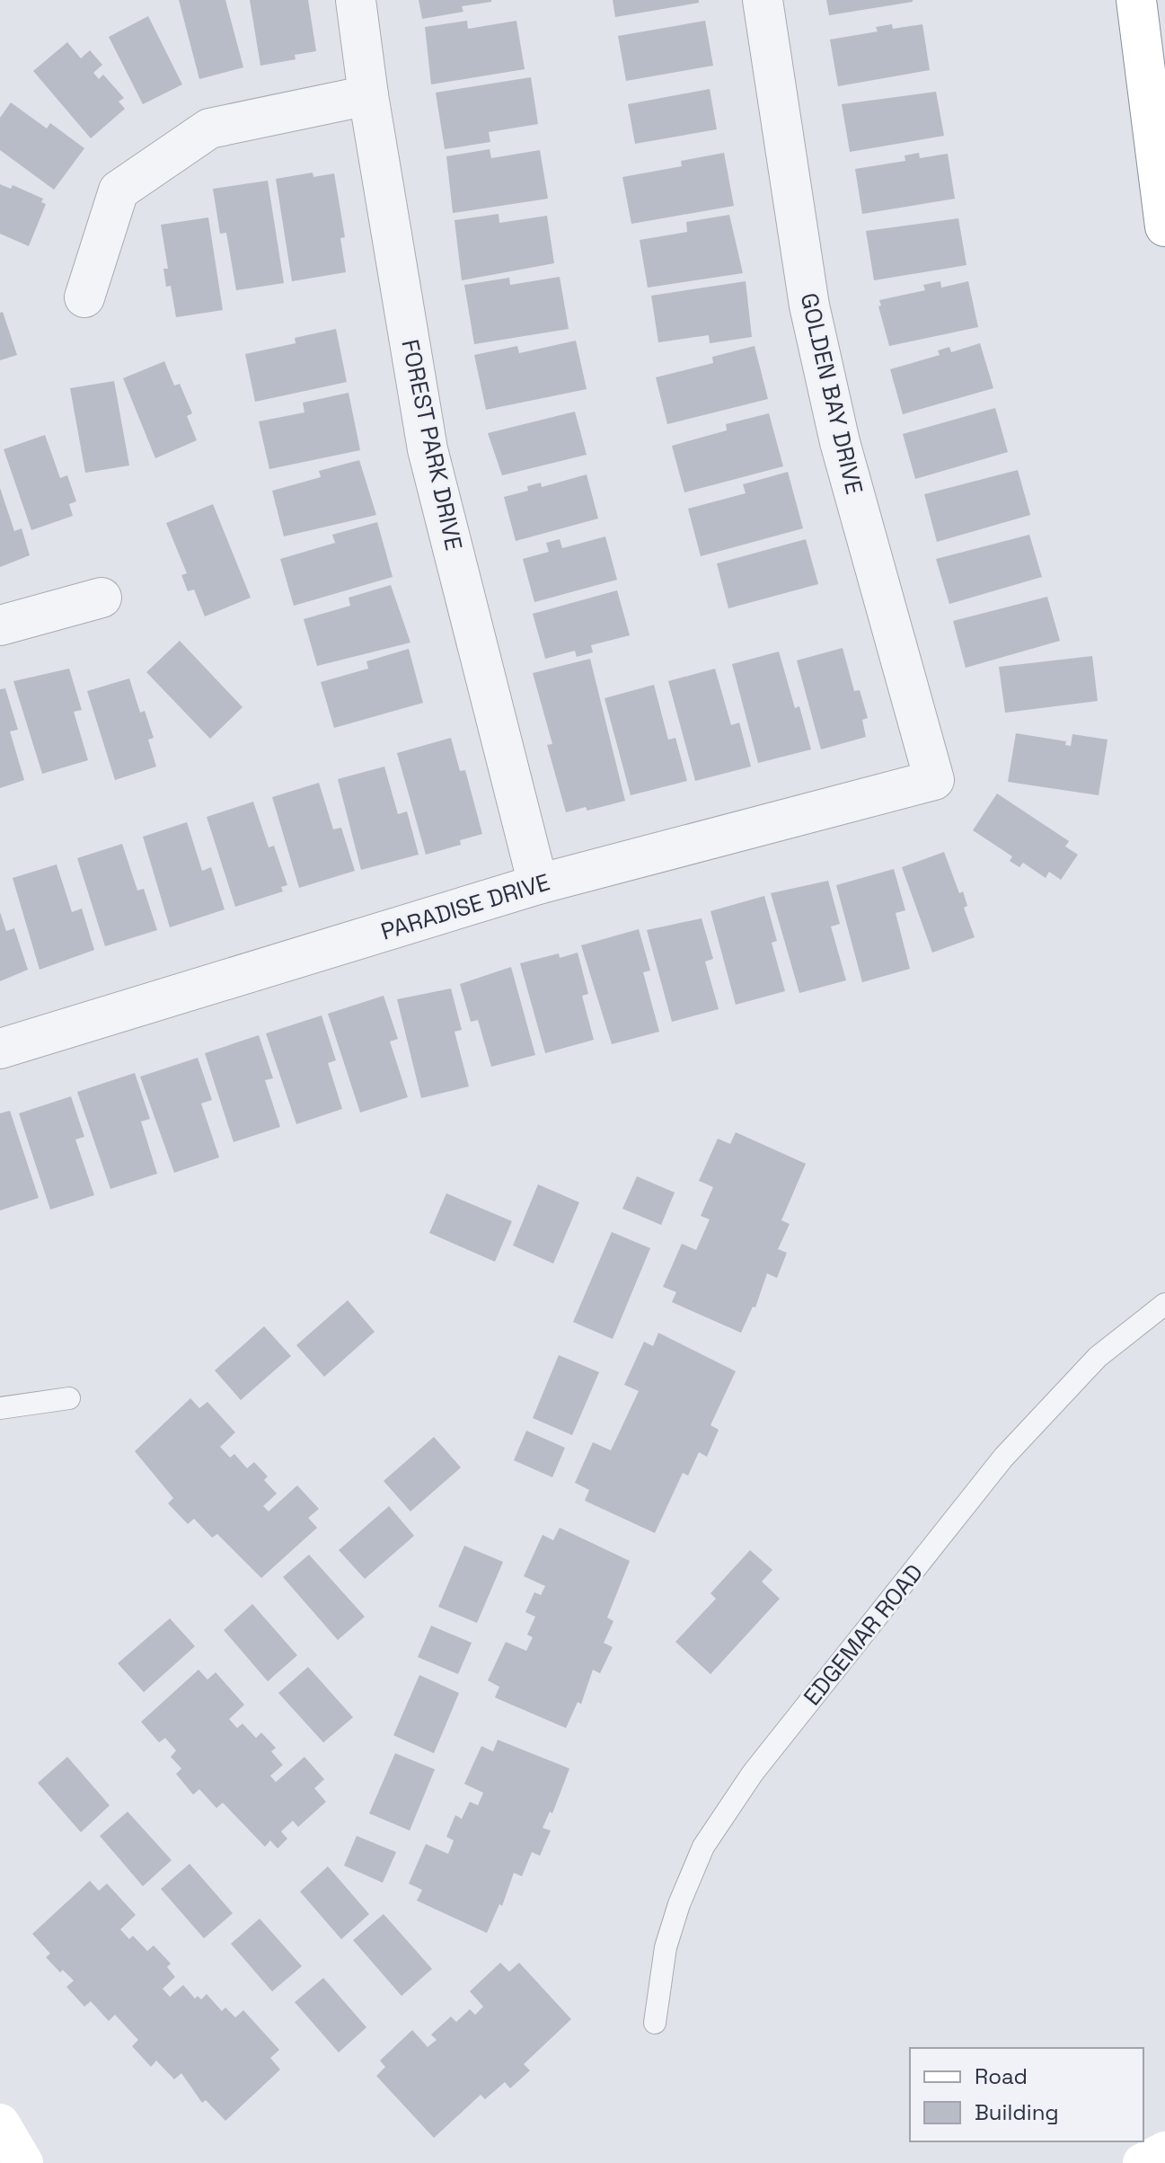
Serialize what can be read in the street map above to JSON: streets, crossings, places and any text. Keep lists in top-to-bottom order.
{
  "streets": {
    "street": ["GOLDEN BAY DRIVE", "FOREST PARK DRIVE", "PARADISE DRIVE"],
    "lane": ["EDGEMAR ROAD"]
  },
  "crossings": [
    ["GOLDEN BAY DRIVE", "PARADISE DRIVE"],
    ["FOREST PARK DRIVE", "PARADISE DRIVE"]
  ],
  "legend": ["Road", "Building"]
}
